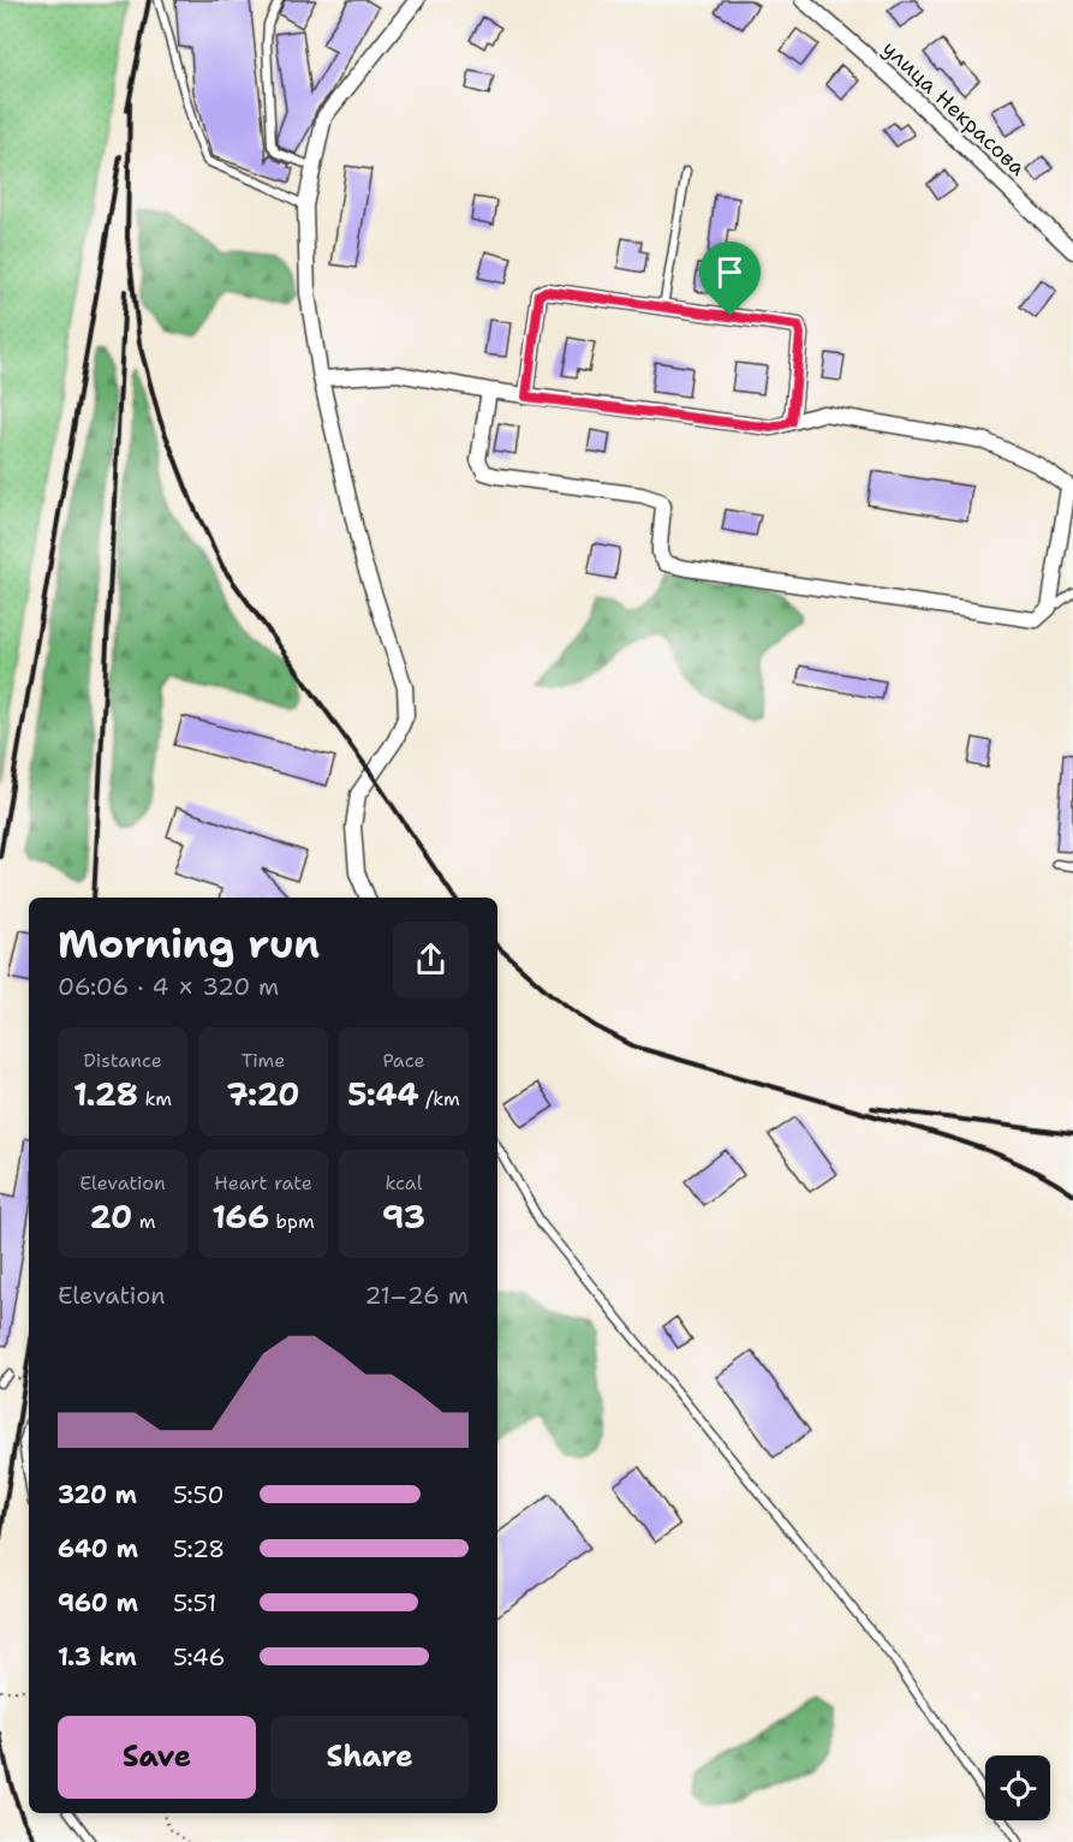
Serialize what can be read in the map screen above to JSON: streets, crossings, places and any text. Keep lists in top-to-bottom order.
{
  "streets": {
    "street": ["улица Некрасова"]
  },
  "page": {
    "heading": ["Morning run", "06:06 · 4 × 320 m"],
    "stats": [
      ["Distance", "1.28 km"],
      ["Time", "7:20"],
      ["Pace", "5:44 /km"],
      ["Elevation", "20 m"],
      ["Heart rate", "166 bpm"],
      ["kcal", "93"]
    ],
    "chart": ["Elevation", "21–26 m"],
    "list": [
      {
        "name": "320 m",
        "note": "5:50"
      },
      {
        "name": "640 m",
        "note": "5:28"
      },
      {
        "name": "960 m",
        "note": "5:51"
      },
      {
        "name": "1.3 km",
        "note": "5:46"
      }
    ],
    "buttons": ["Save", "Share"]
  }
}
